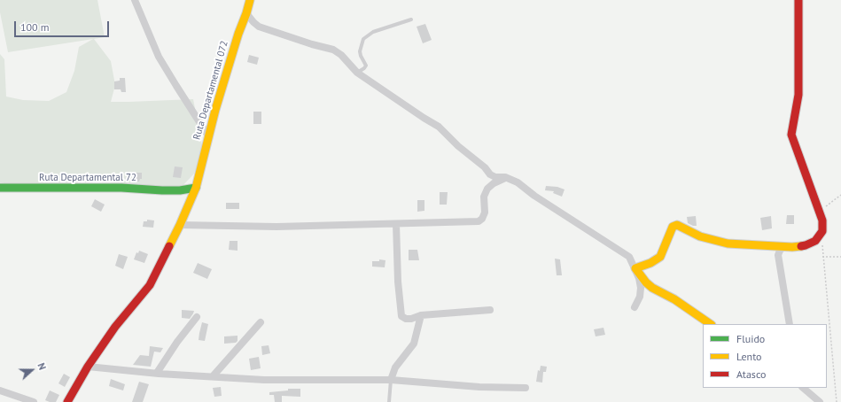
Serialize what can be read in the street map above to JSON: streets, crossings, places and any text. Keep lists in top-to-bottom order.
{
  "streets": {
    "main road": ["Ruta Departamental 072", "Ruta Departamental 72"]
  },
  "crossings": [
    ["Ruta Departamental 072", "Ruta Departamental 72"]
  ],
  "legend": ["Fluido", "Lento", "Atasco"],
  "scale_bar": "100 m",
  "north": "right"
}
